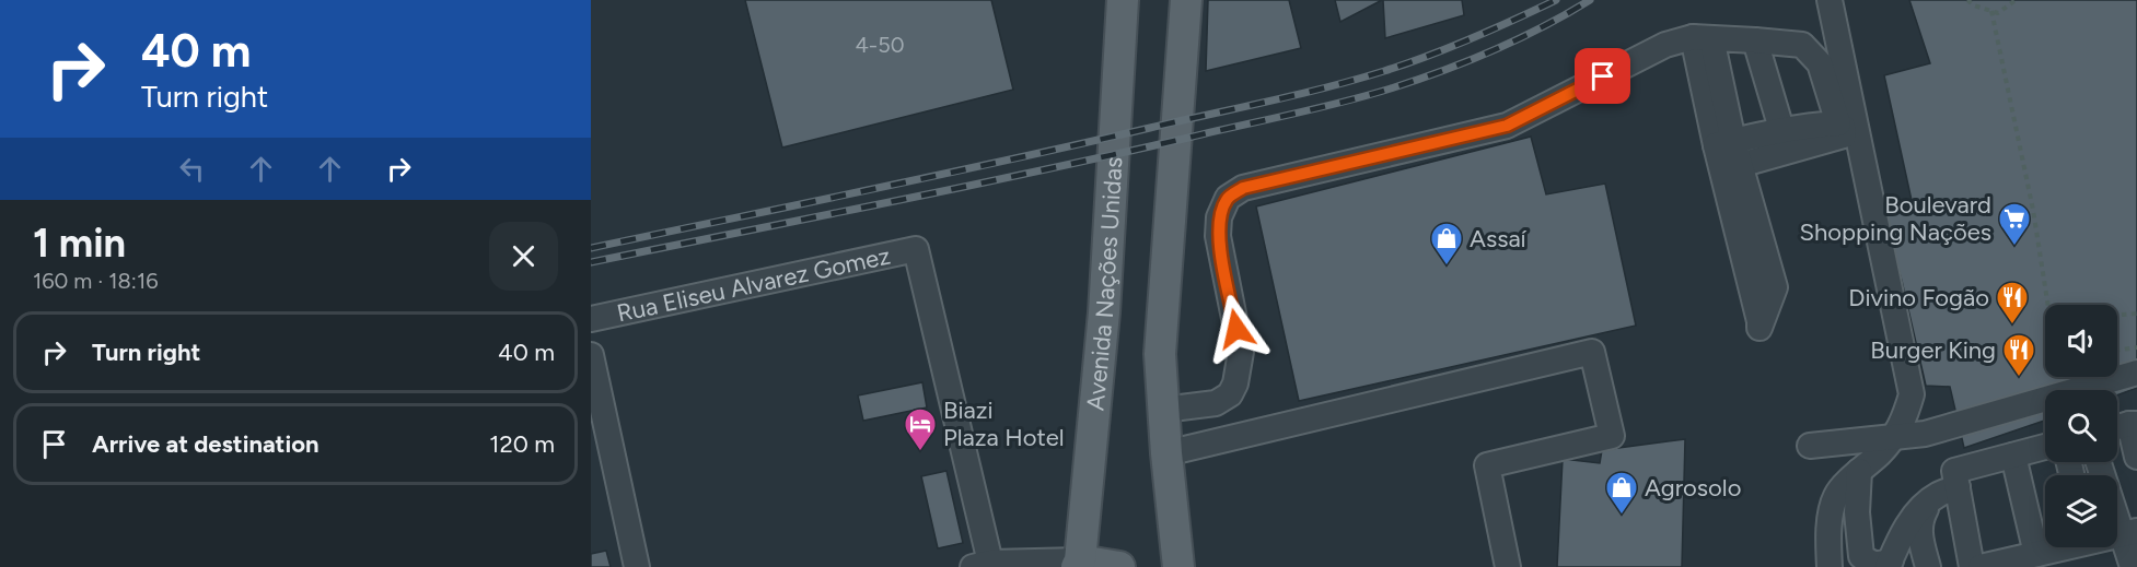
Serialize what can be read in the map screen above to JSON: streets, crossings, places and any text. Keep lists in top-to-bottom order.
{
  "streets": {
    "main road": ["Avenida Nações Unidas"],
    "street": ["Rua Eliseu Alvarez Gomez"]
  },
  "places": {
    "supermarket": ["Boulevard Shopping Nações"],
    "shop": ["Assaí", "Agrosolo"],
    "restaurant": ["Divino Fogão", "Burger King"],
    "hotel": ["Biazi Plaza Hotel"]
  },
  "house_numbers": ["4-50"],
  "page": {
    "turn": ["40 m", "Turn right"],
    "heading": ["1 min", "160 m · 18:16"],
    "list": [
      {
        "name": "Turn right",
        "value": "40 m"
      },
      {
        "name": "Arrive at destination",
        "value": "120 m"
      }
    ]
  }
}
